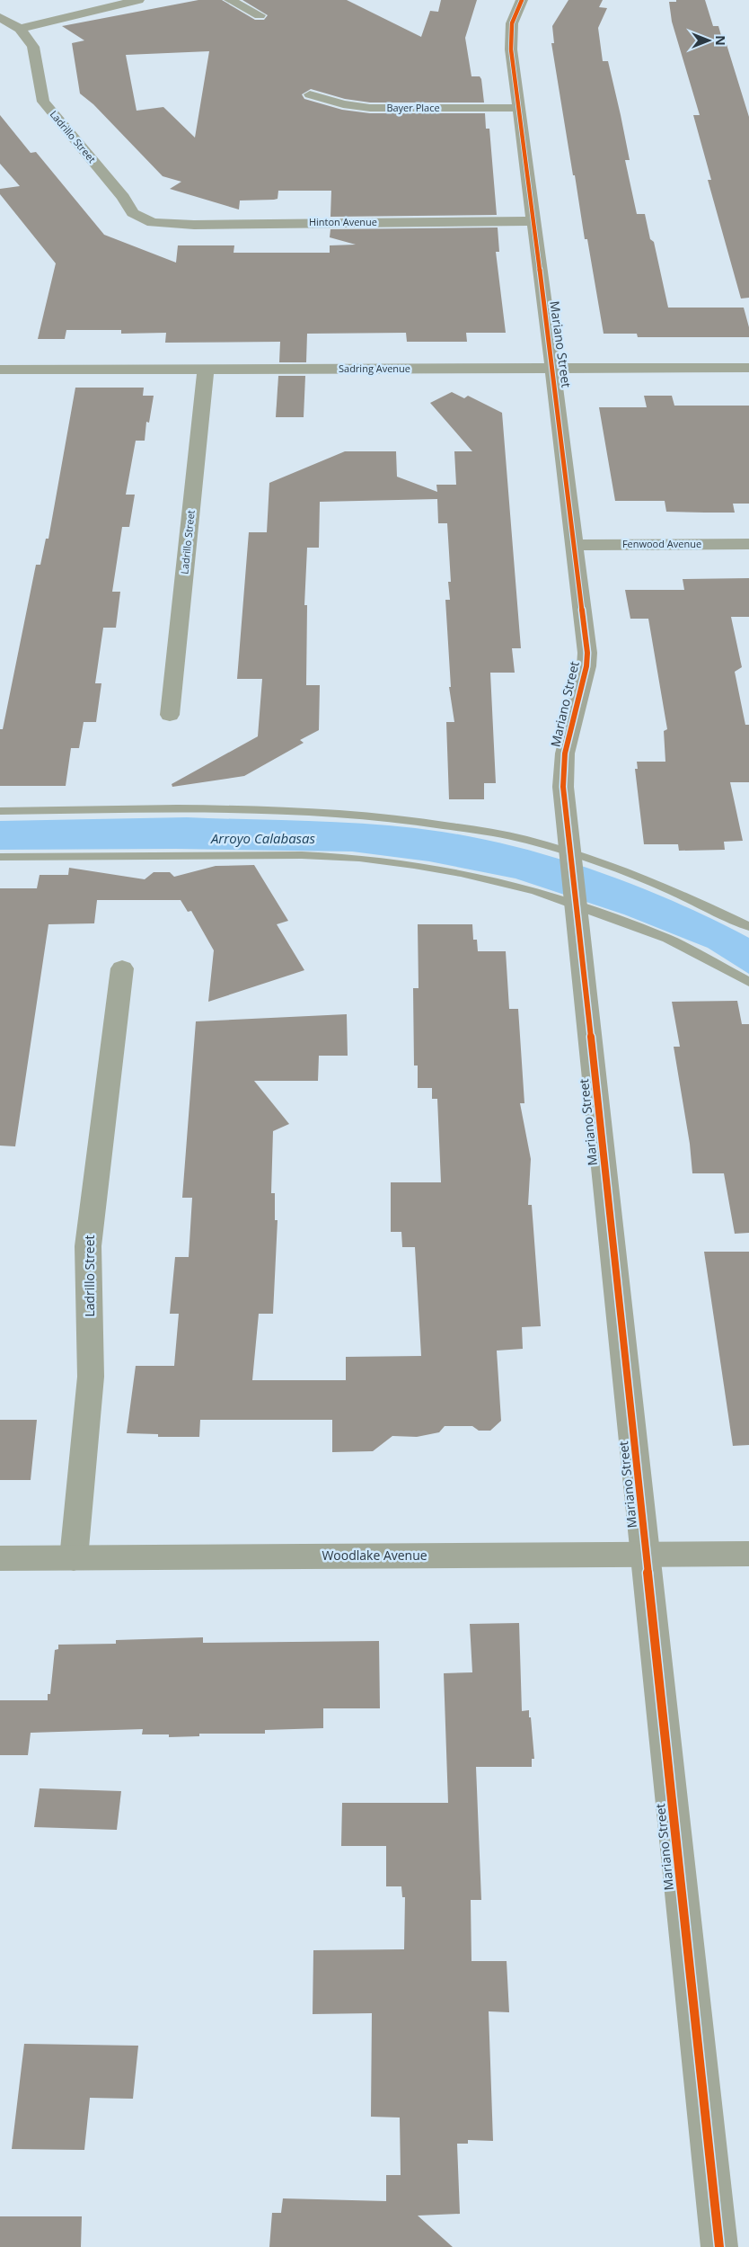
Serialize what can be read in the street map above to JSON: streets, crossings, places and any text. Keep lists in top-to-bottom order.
{
  "streets": {
    "street": [
      "Bayer Place",
      "Ladrillo Street",
      "Hinton Avenue",
      "Mariano Street",
      "Sadring Avenue",
      "Fenwood Avenue",
      "Woodlake Avenue"
    ]
  },
  "crossings": [
    ["Bayer Place", "Mariano Street"],
    ["Ladrillo Street", "Hinton Avenue"],
    ["Ladrillo Street", "Sadring Avenue"],
    ["Ladrillo Street", "Woodlake Avenue"],
    ["Hinton Avenue", "Mariano Street"],
    ["Mariano Street", "Sadring Avenue"],
    ["Mariano Street", "Fenwood Avenue"],
    ["Mariano Street", "Woodlake Avenue"]
  ],
  "water": ["Arroyo Calabasas"],
  "north": "right"
}
